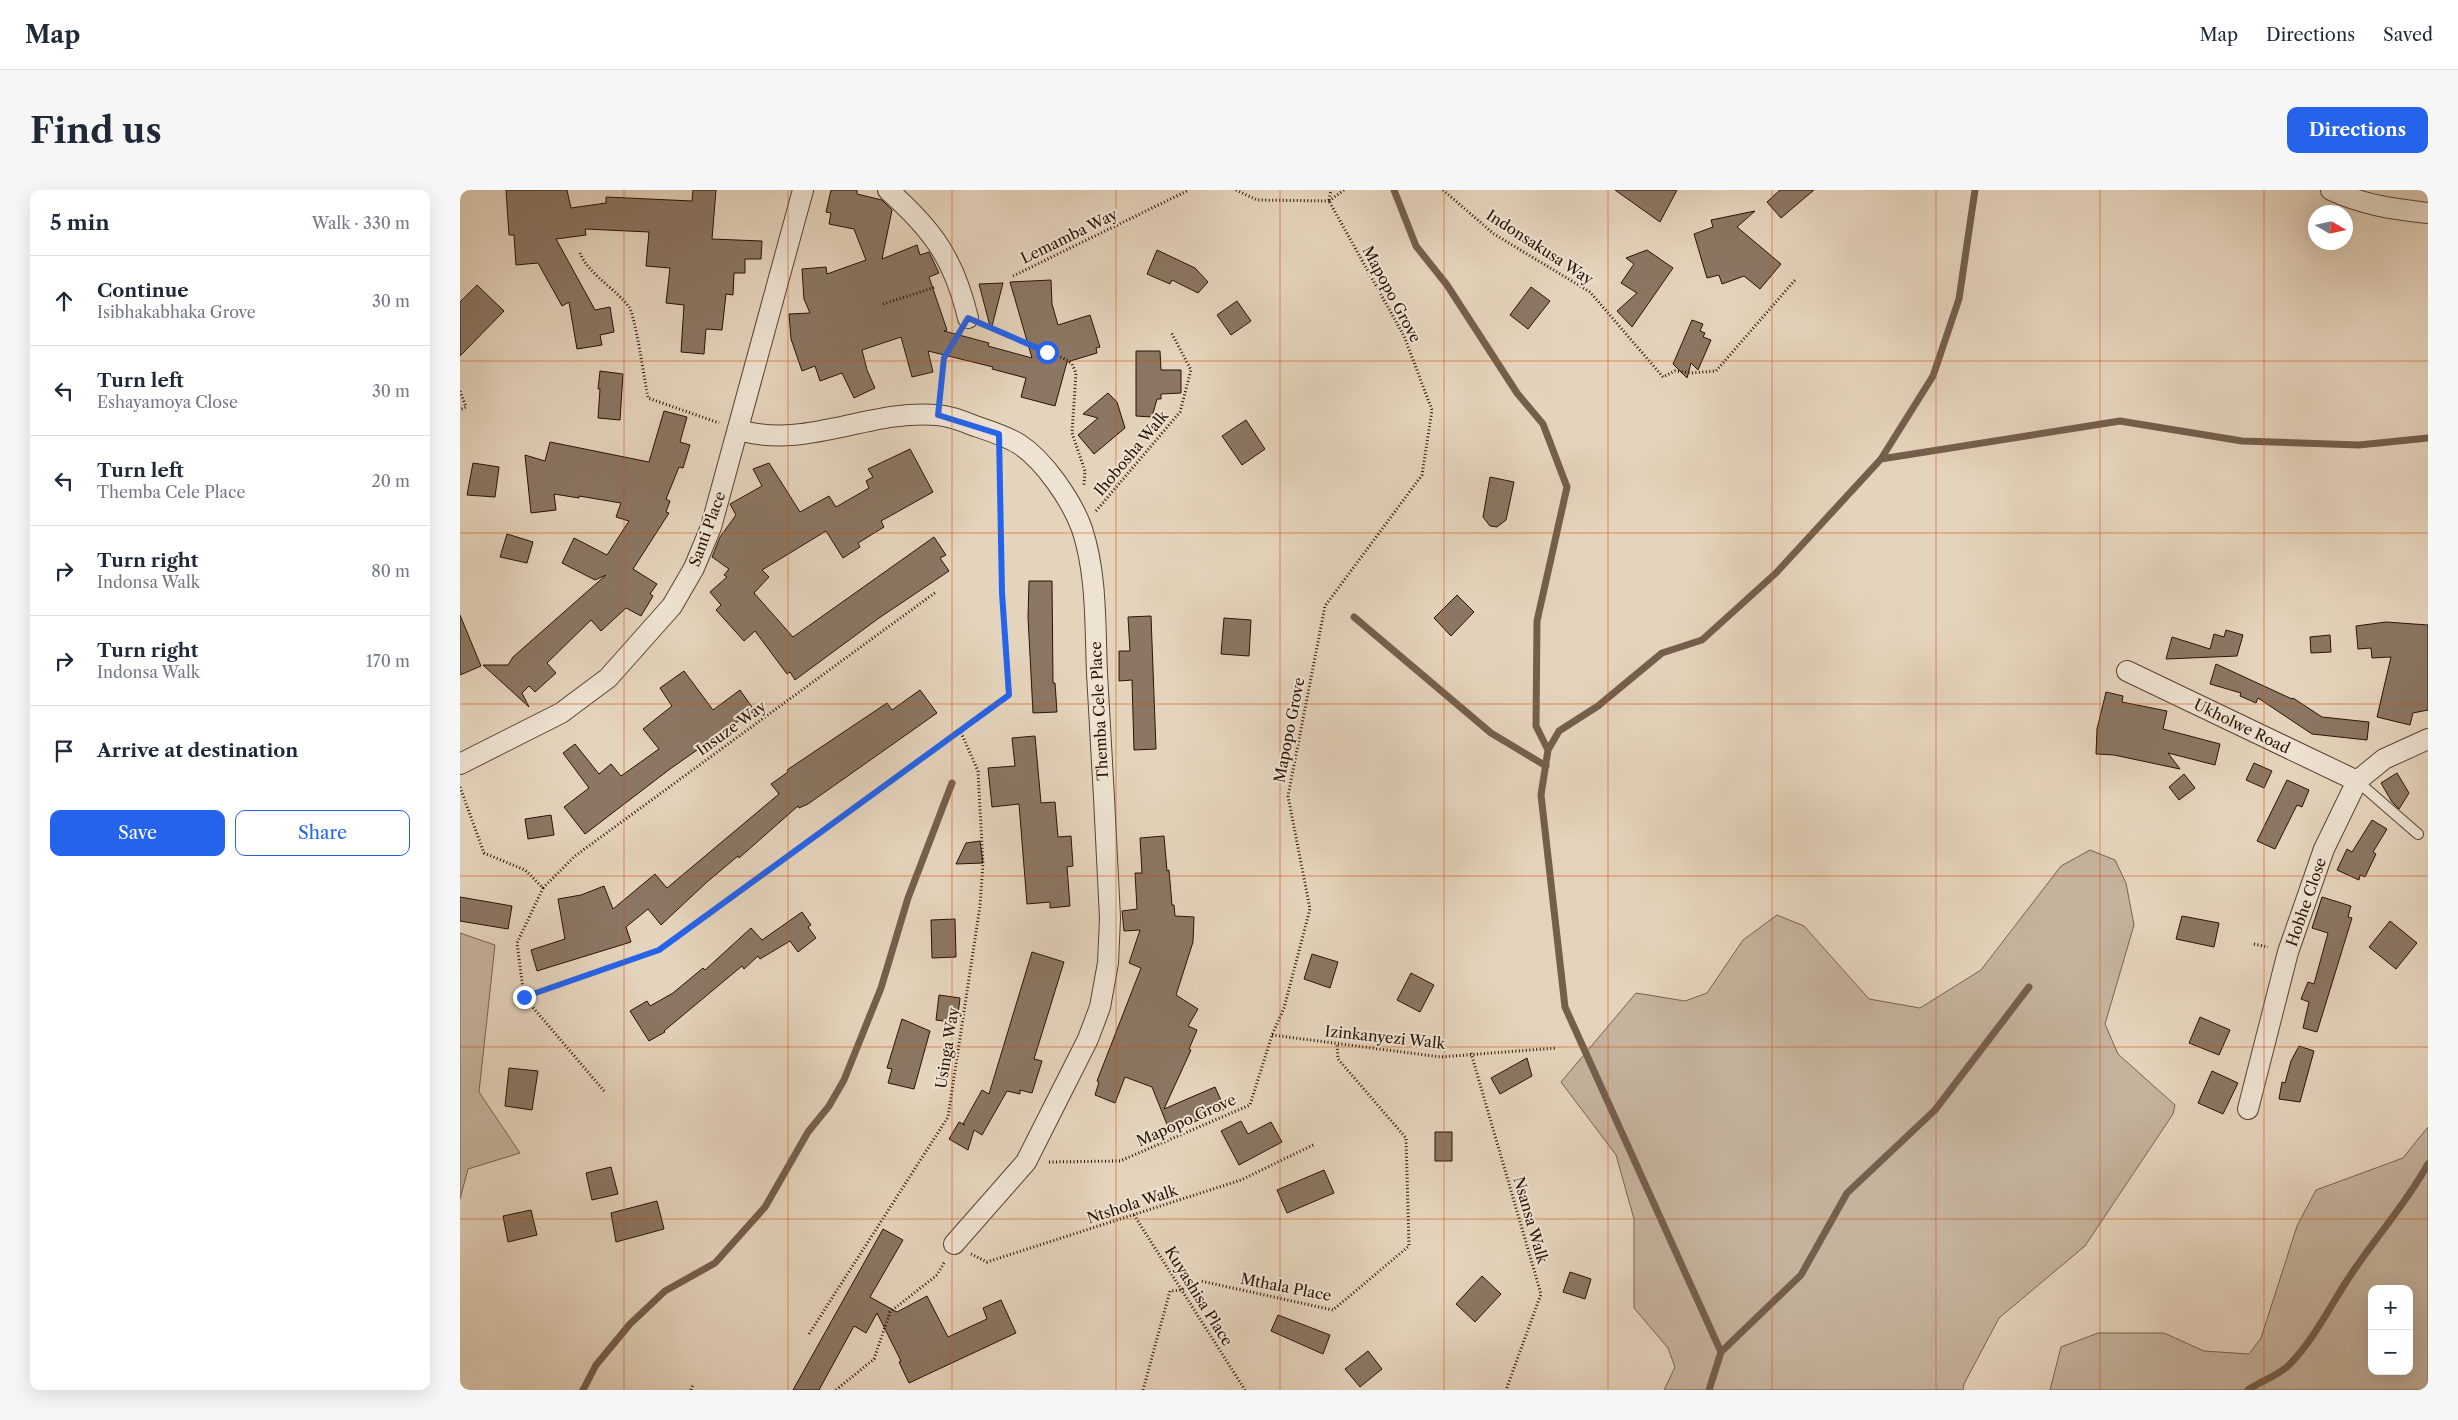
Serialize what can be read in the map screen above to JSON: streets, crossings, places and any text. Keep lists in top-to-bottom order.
{
  "streets": {
    "street": [
      "Santi Place",
      "Themba Cele Place",
      "Ukholwe Road",
      "Hobhe Close"
    ],
    "path": [
      "Lemamba Way",
      "Indonsakusa Way",
      "Mapopo Grove",
      "Ihobosha Walk",
      "Insuze Way",
      "Izinkanyezi Walk",
      "Usinga Way",
      "Ntshola Walk",
      "Nsansa Walk",
      "Mthala Place",
      "Kuyashisa Place"
    ]
  },
  "crossings": [
    ["Mapopo Grove", "Themba Cele Place"],
    ["Mapopo Grove", "Izinkanyezi Walk"],
    ["Ihobosha Walk", "Themba Cele Place"],
    ["Santi Place", "Themba Cele Place"],
    ["Themba Cele Place", "Ntshola Walk"],
    ["Ukholwe Road", "Hobhe Close"],
    ["Izinkanyezi Walk", "Nsansa Walk"],
    ["Izinkanyezi Walk", "Mthala Place"],
    ["Ntshola Walk", "Kuyashisa Place"],
    ["Mthala Place", "Kuyashisa Place"]
  ],
  "north": "right",
  "page": {
    "header": "Map",
    "nav": ["Map", "Directions", "Saved"],
    "buttons": [
      "Directions",
      ["Save", "Share"]
    ],
    "title": "Find us",
    "heading": ["5 min", "Walk · 330 m"],
    "list": [
      ["Continue", "Isibhakabhaka Grove", "30 m"],
      ["Turn left", "Eshayamoya Close", "30 m"],
      ["Turn left", "Themba Cele Place", "20 m"],
      ["Turn right", "Indonsa Walk", "80 m"],
      ["Turn right", "Indonsa Walk", "170 m"],
      "Arrive at destination"
    ],
    "map_buttons": ["+", "−"]
  }
}
